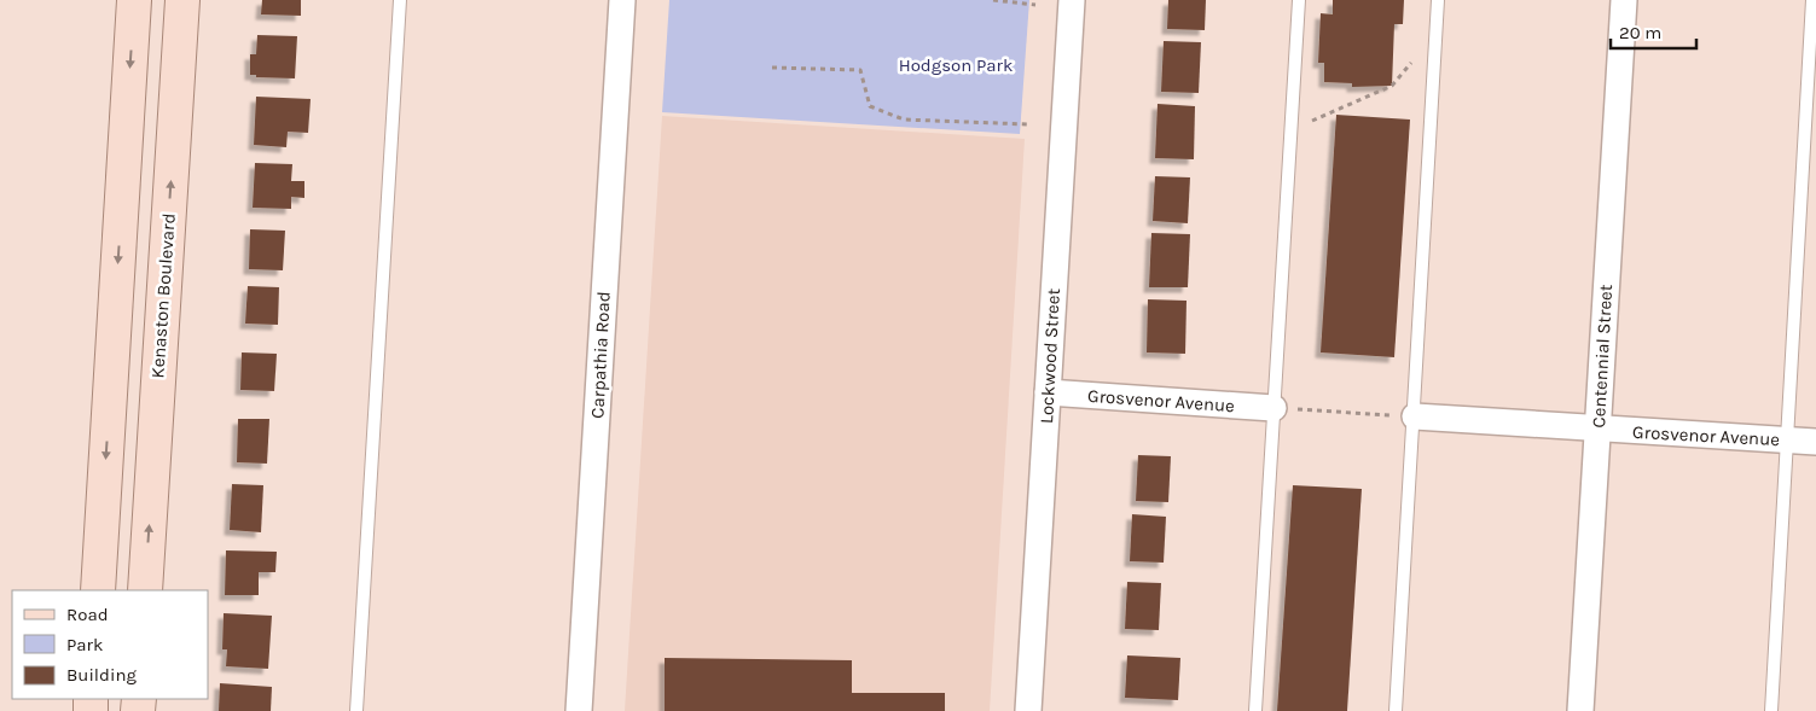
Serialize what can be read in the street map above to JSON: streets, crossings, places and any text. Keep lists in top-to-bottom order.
{
  "streets": {
    "main road": ["Kenaston Boulevard"],
    "street": [
      "Carpathia Road",
      "Lockwood Street",
      "Centennial Street",
      "Grosvenor Avenue"
    ]
  },
  "crossings": [
    ["Lockwood Street", "Grosvenor Avenue"],
    ["Centennial Street", "Grosvenor Avenue"]
  ],
  "parks": ["Hodgson Park"],
  "legend": ["Road", "Park", "Building"],
  "scale_bar": "20 m"
}
